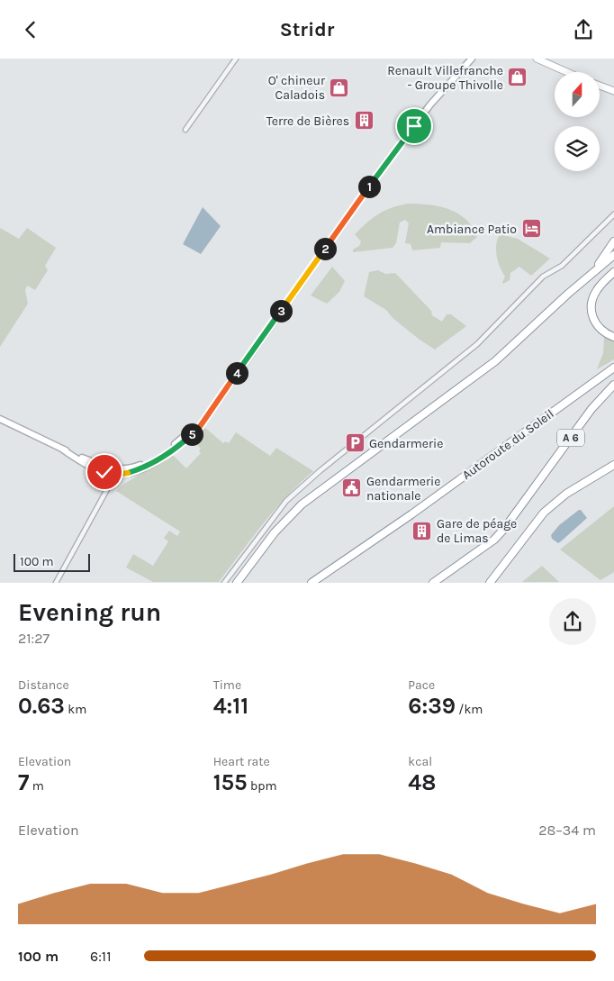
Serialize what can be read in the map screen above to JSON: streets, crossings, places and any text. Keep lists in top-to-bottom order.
{
  "streets": {
    "highway": ["A 6", "Autoroute du Soleil"]
  },
  "places": {
    "shop": ["Renault Villefranche - Groupe Thivolle", "O' chineur Caladois"],
    "building": ["Terre de Bières", "Gare de péage de Limas"],
    "hotel": ["Ambiance Patio"],
    "parking": ["Gendarmerie"],
    "public building": ["Gendarmerie nationale"]
  },
  "scale_bar": "100 m",
  "north": "top",
  "page": {
    "header": "Stridr",
    "pins": [
      "1",
      "2",
      "3",
      "4",
      "5"
    ],
    "scale": "100 m",
    "heading": ["Evening run", "21:27"],
    "stats": [
      ["Distance", "0.63 km"],
      ["Time", "4:11"],
      ["Pace", "6:39 /km"],
      ["Elevation", "7 m"],
      ["Heart rate", "155 bpm"],
      ["kcal", "48"]
    ],
    "chart": ["Elevation", "28–34 m"],
    "list": [
      {
        "name": "100 m",
        "note": "6:11"
      }
    ]
  }
}
